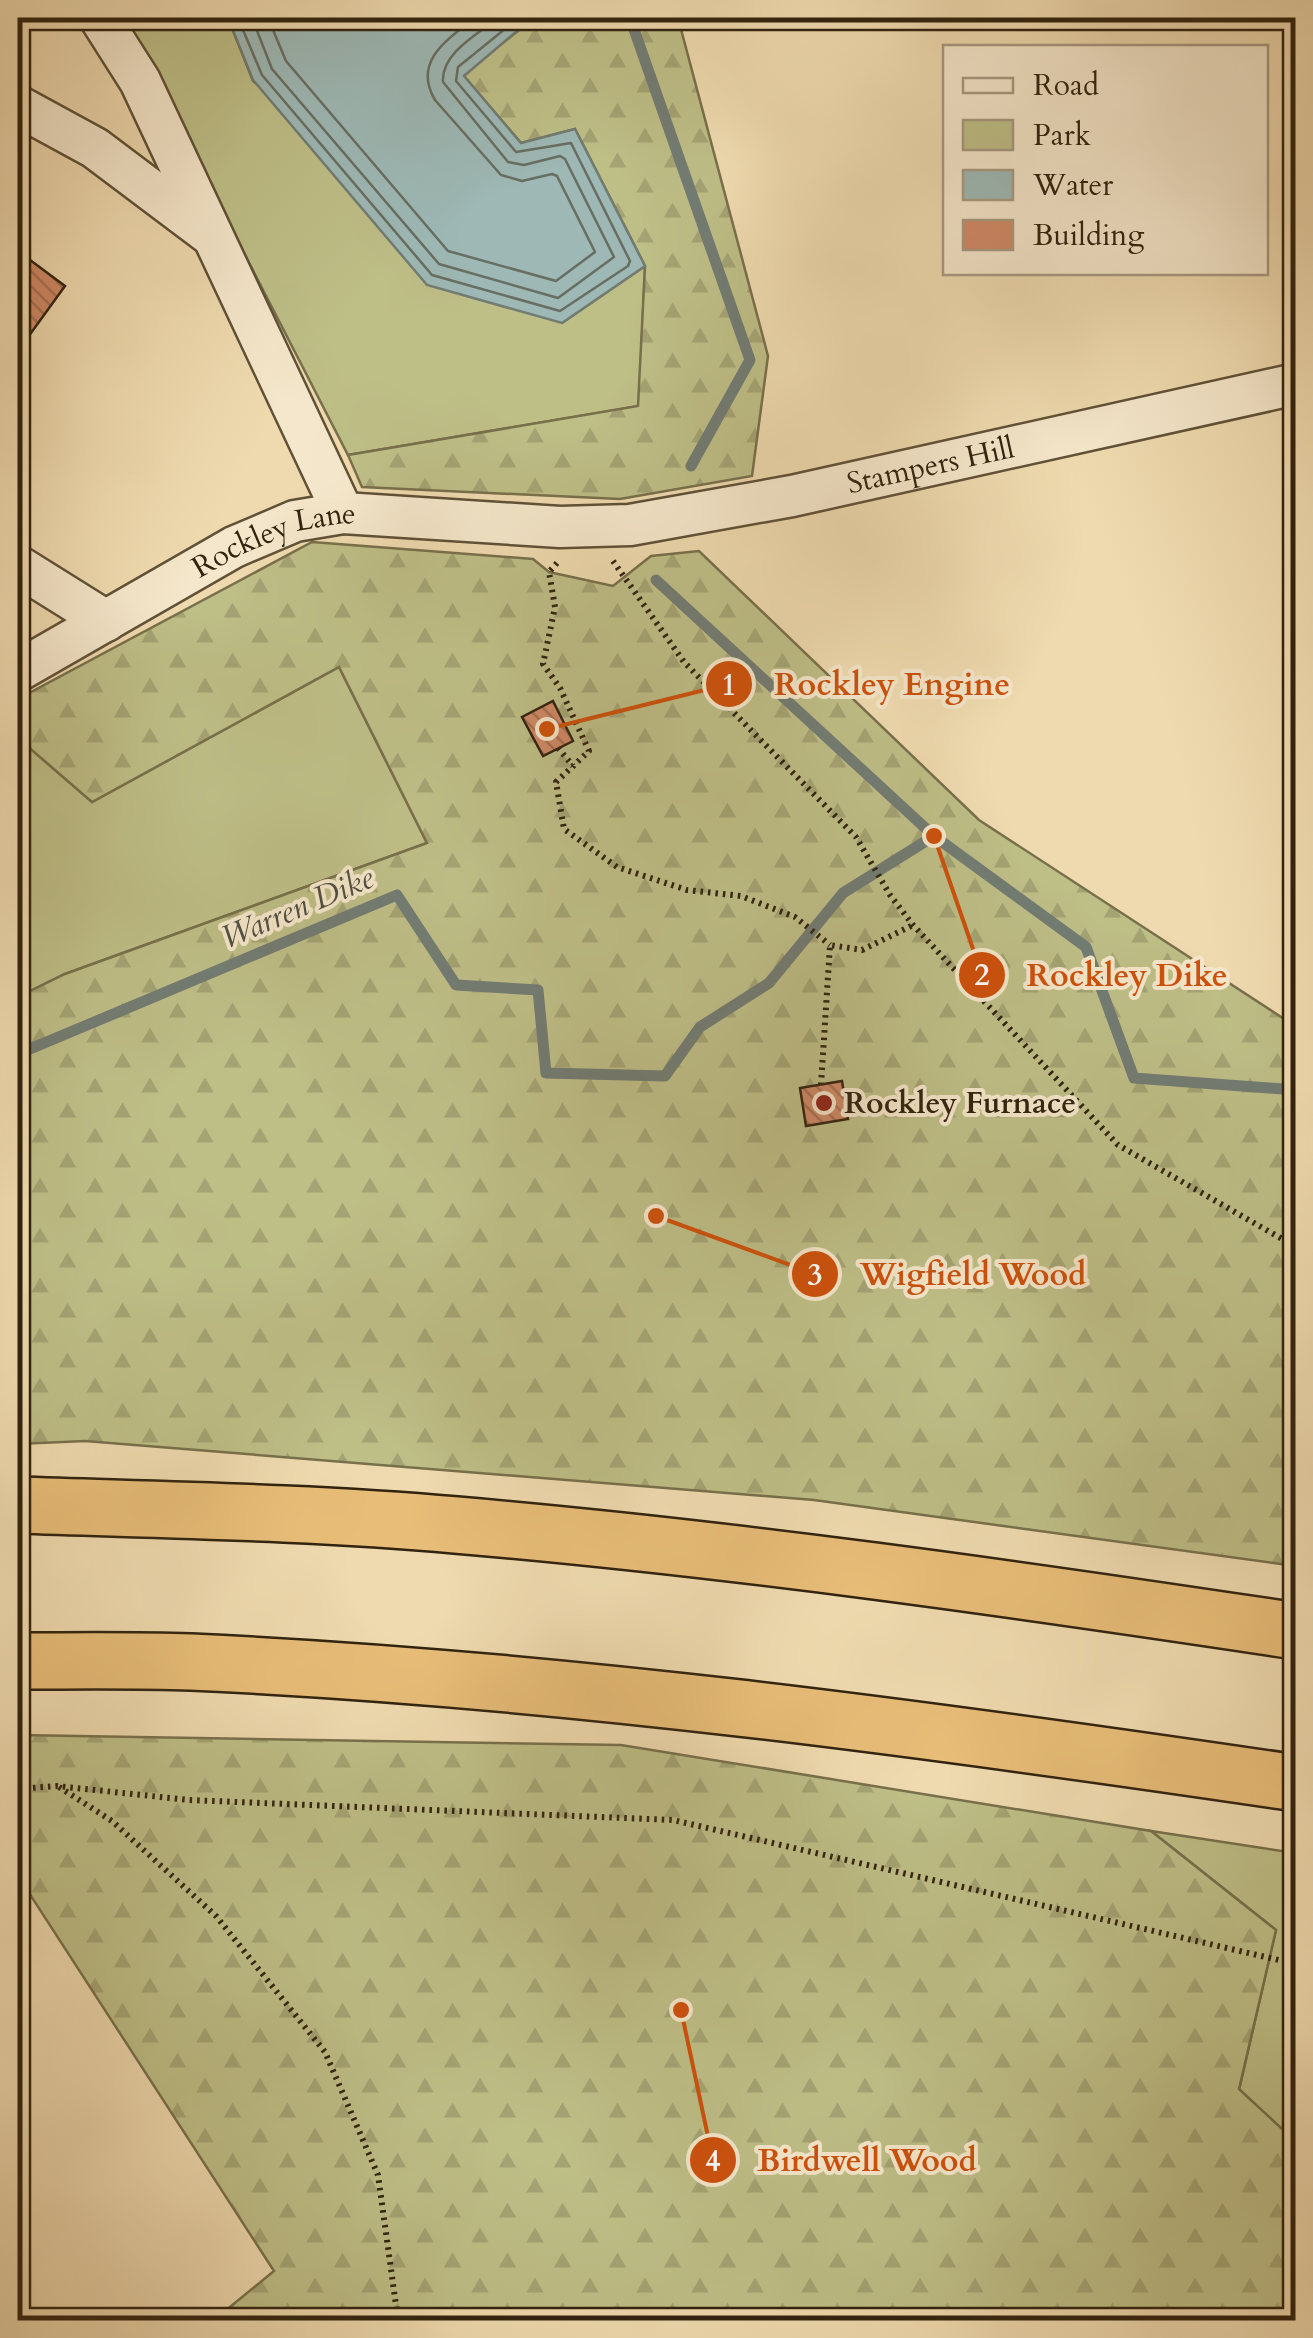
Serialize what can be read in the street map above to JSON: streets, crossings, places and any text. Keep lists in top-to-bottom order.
{
  "streets": {
    "street": ["Stampers Hill", "Rockley Lane"]
  },
  "crossings": [
    ["Stampers Hill", "Rockley Lane"]
  ],
  "water": ["Warren Dike"],
  "places": [
    "Rockley Engine",
    "Rockley Dike",
    "Rockley Furnace",
    "Wigfield Wood",
    "Birdwell Wood"
  ],
  "legend": [
    "Road",
    "Park",
    "Water",
    "Building"
  ]
}
